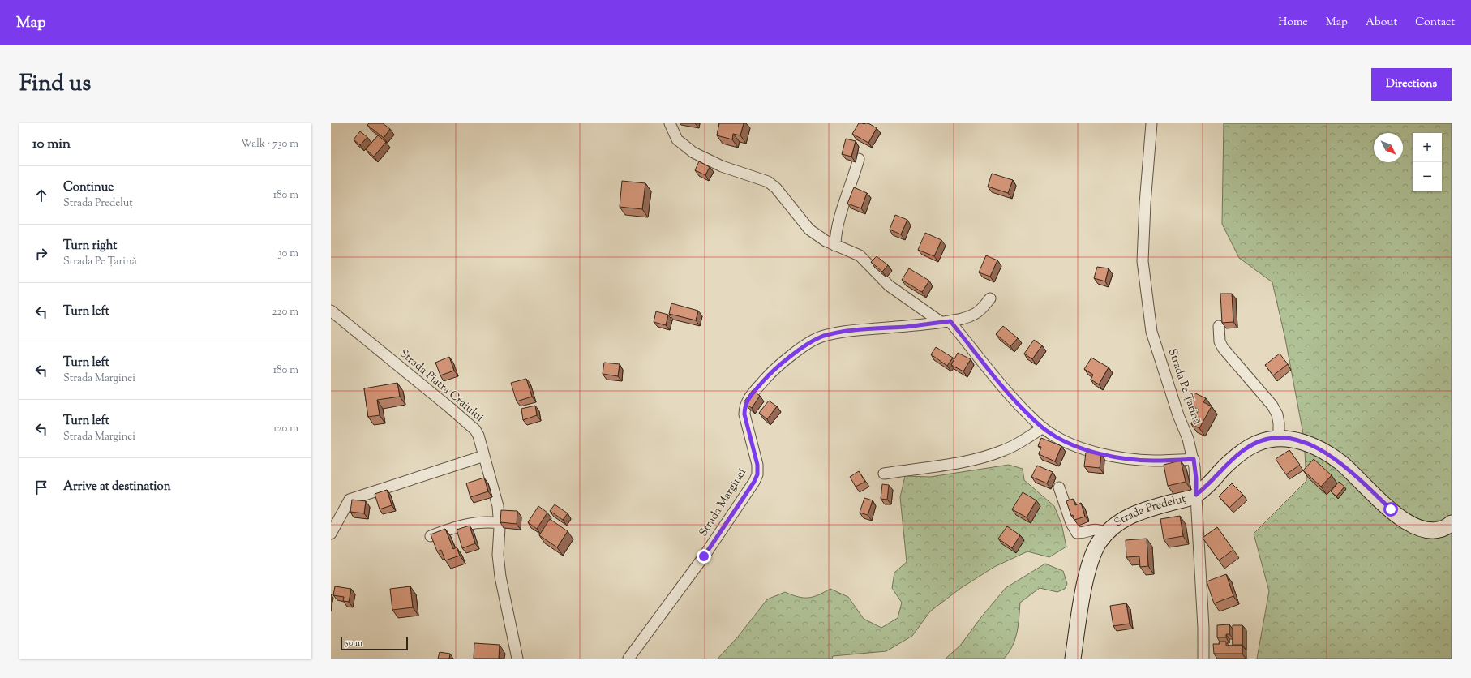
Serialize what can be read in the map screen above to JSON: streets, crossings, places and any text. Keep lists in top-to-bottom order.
{
  "streets": {
    "main road": ["Strada Predeluț"],
    "street": ["Strada Piatra Craiului", "Strada Pe Țarină", "Strada Marginei"]
  },
  "crossings": [
    ["Strada Pe Țarină", "Strada Predeluț"]
  ],
  "scale_bar": "50 m",
  "north": "bottom right",
  "page": {
    "header": "Map",
    "nav": [
      "Home",
      "Map",
      "About",
      "Contact"
    ],
    "title": "Find us",
    "buttons": "Directions",
    "heading": ["10 min", "Walk · 730 m"],
    "map_buttons": ["+", "−"],
    "list": [
      ["Continue", "Strada Predeluț", "180 m"],
      ["Turn right", "Strada Pe Țarină", "30 m"],
      ["Turn left", "220 m"],
      ["Turn left", "Strada Marginei", "180 m"],
      ["Turn left", "Strada Marginei", "120 m"],
      "Arrive at destination"
    ],
    "scale": "50 m"
  }
}
